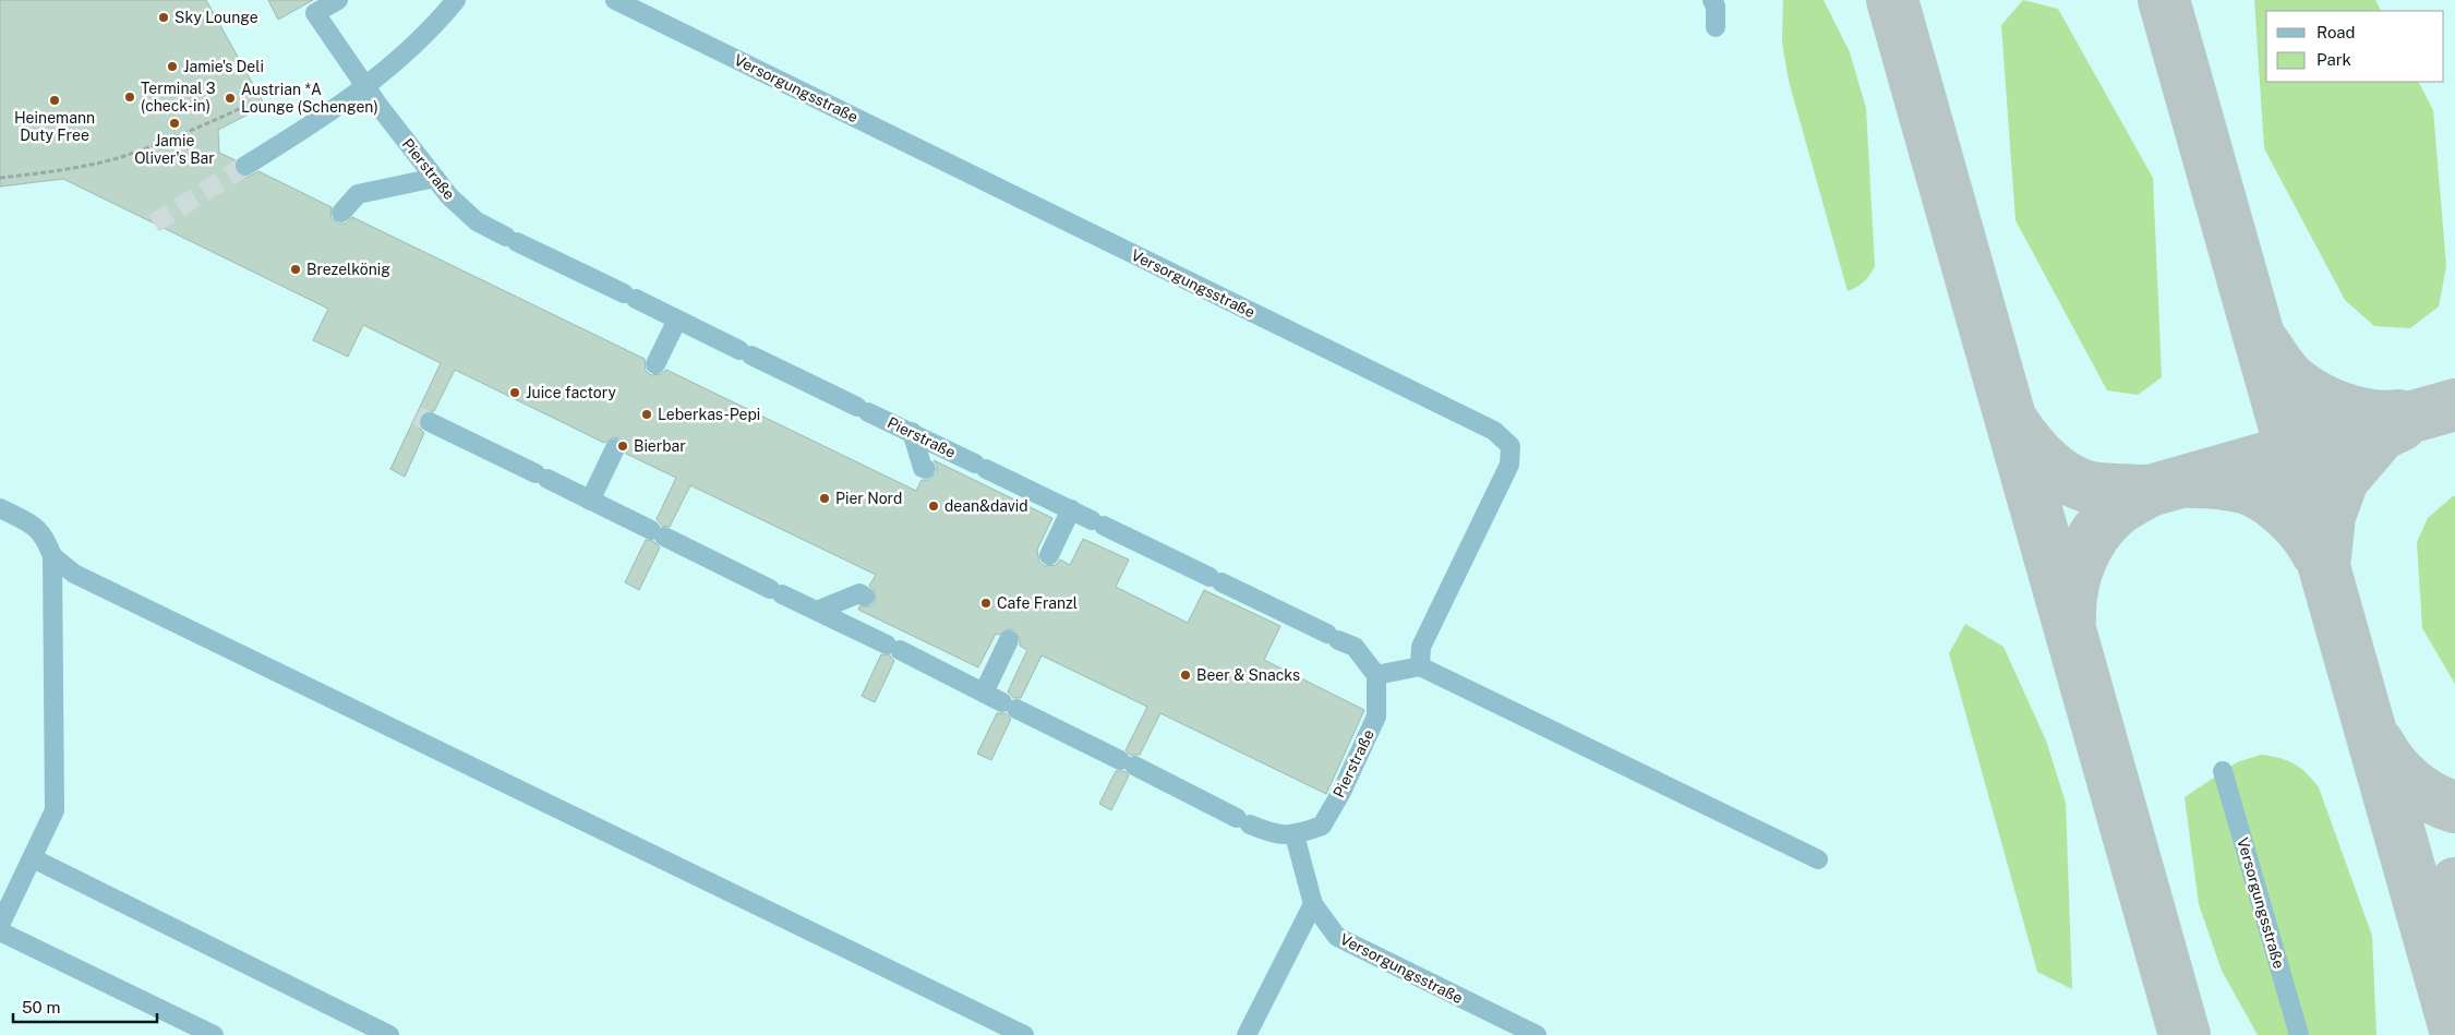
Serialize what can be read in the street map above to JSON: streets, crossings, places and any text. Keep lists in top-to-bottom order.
{
  "streets": {
    "lane": ["Versorgungsstraße", "Pierstraße"]
  },
  "crossings": [
    ["Versorgungsstraße", "Pierstraße"]
  ],
  "places": [
    "Sky Lounge",
    "Jamie's Deli",
    "Terminal 3 (check-in)",
    "Austrian *A Lounge (Schengen)",
    "Heinemann Duty Free",
    "Jamie Oliver's Bar",
    "Brezelkönig",
    "Juice factory",
    "Leberkas-Pepi",
    "Bierbar",
    "Pier Nord",
    "dean&david",
    "Cafe Franzl",
    "Beer & Snacks"
  ],
  "legend": ["Road", "Park"],
  "scale_bar": "50 m"
}
